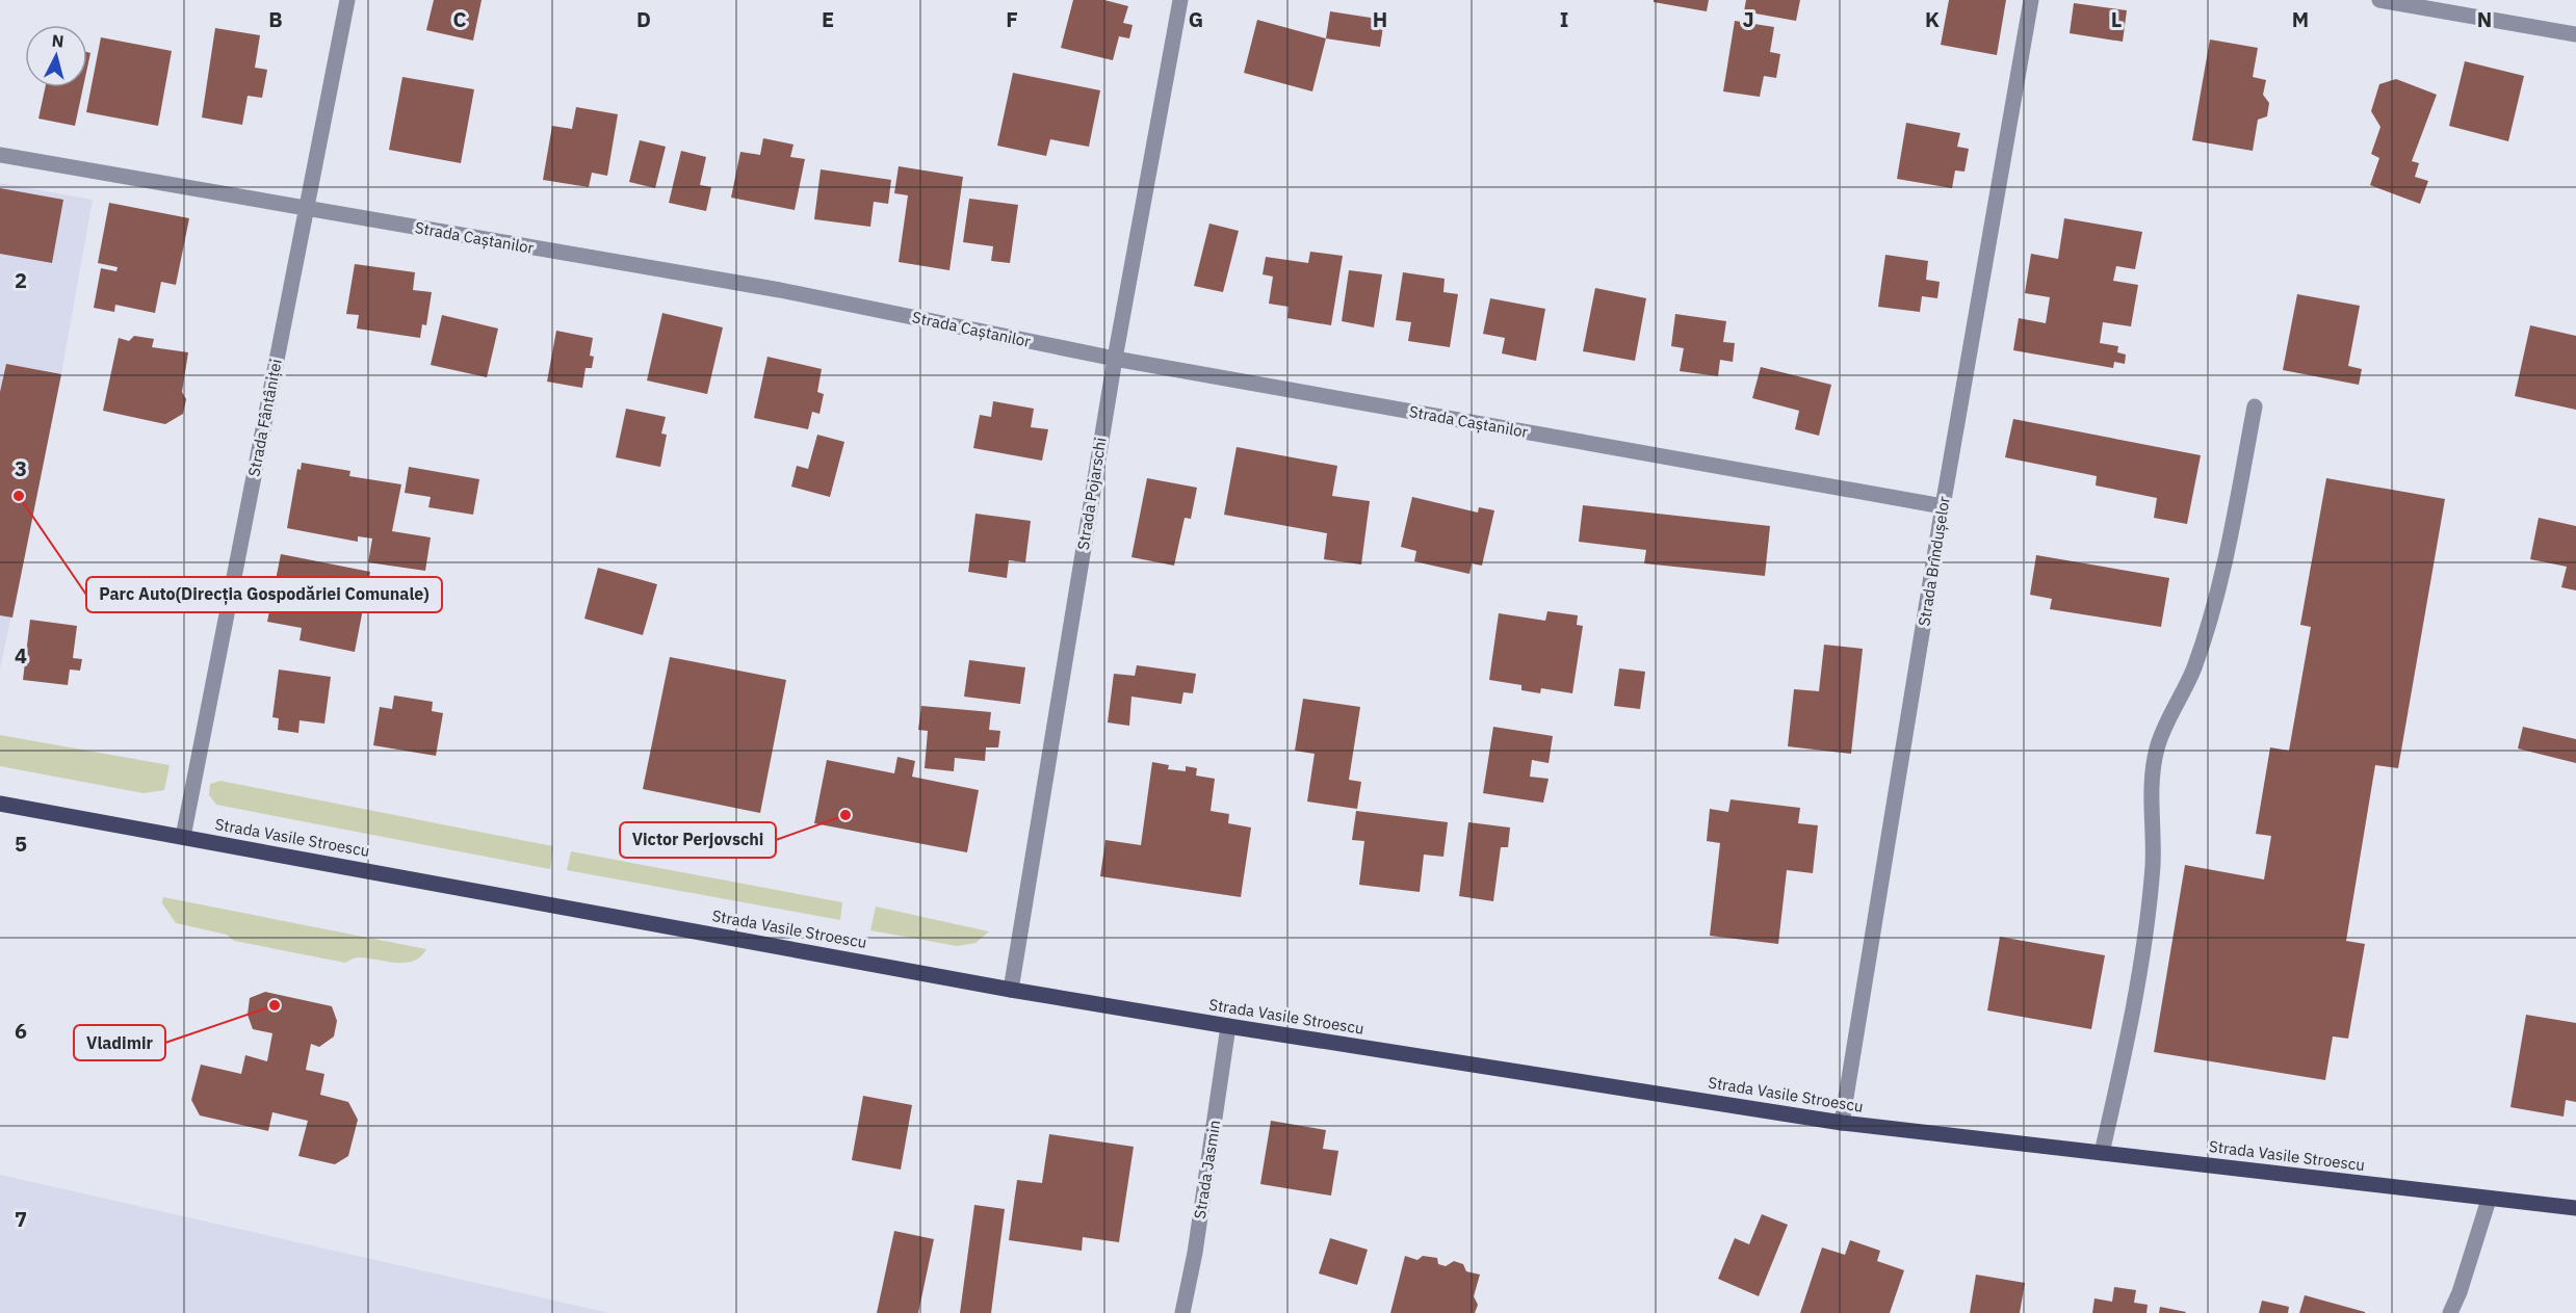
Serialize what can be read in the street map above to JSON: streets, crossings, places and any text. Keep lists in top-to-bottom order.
{
  "streets": {
    "main road": ["Strada Vasile Stroescu"],
    "street": [
      "Strada Caștanilor",
      "Strada Fântâniței",
      "Strada Pojarschi",
      "Strada Brîndușelor",
      "Strada Jasmin"
    ]
  },
  "crossings": [
    ["Strada Caștanilor", "Strada Fântâniței"],
    ["Strada Caștanilor", "Strada Pojarschi"],
    ["Strada Caștanilor", "Strada Brîndușelor"],
    ["Strada Fântâniței", "Strada Vasile Stroescu"],
    ["Strada Pojarschi", "Strada Vasile Stroescu"],
    ["Strada Brîndușelor", "Strada Vasile Stroescu"],
    ["Strada Vasile Stroescu", "Strada Jasmin"]
  ],
  "places": ["Parc Auto(Direcția Gospodăriei Comunale)", "Victor Perjovschi", "Vladimir"],
  "north": "top",
  "grid": {
    "columns": [
      "B",
      "C",
      "D",
      "E",
      "F",
      "G",
      "H",
      "I",
      "J",
      "K",
      "L",
      "M",
      "N"
    ],
    "rows": [
      "2",
      "3",
      "4",
      "5",
      "6",
      "7"
    ]
  }
}
